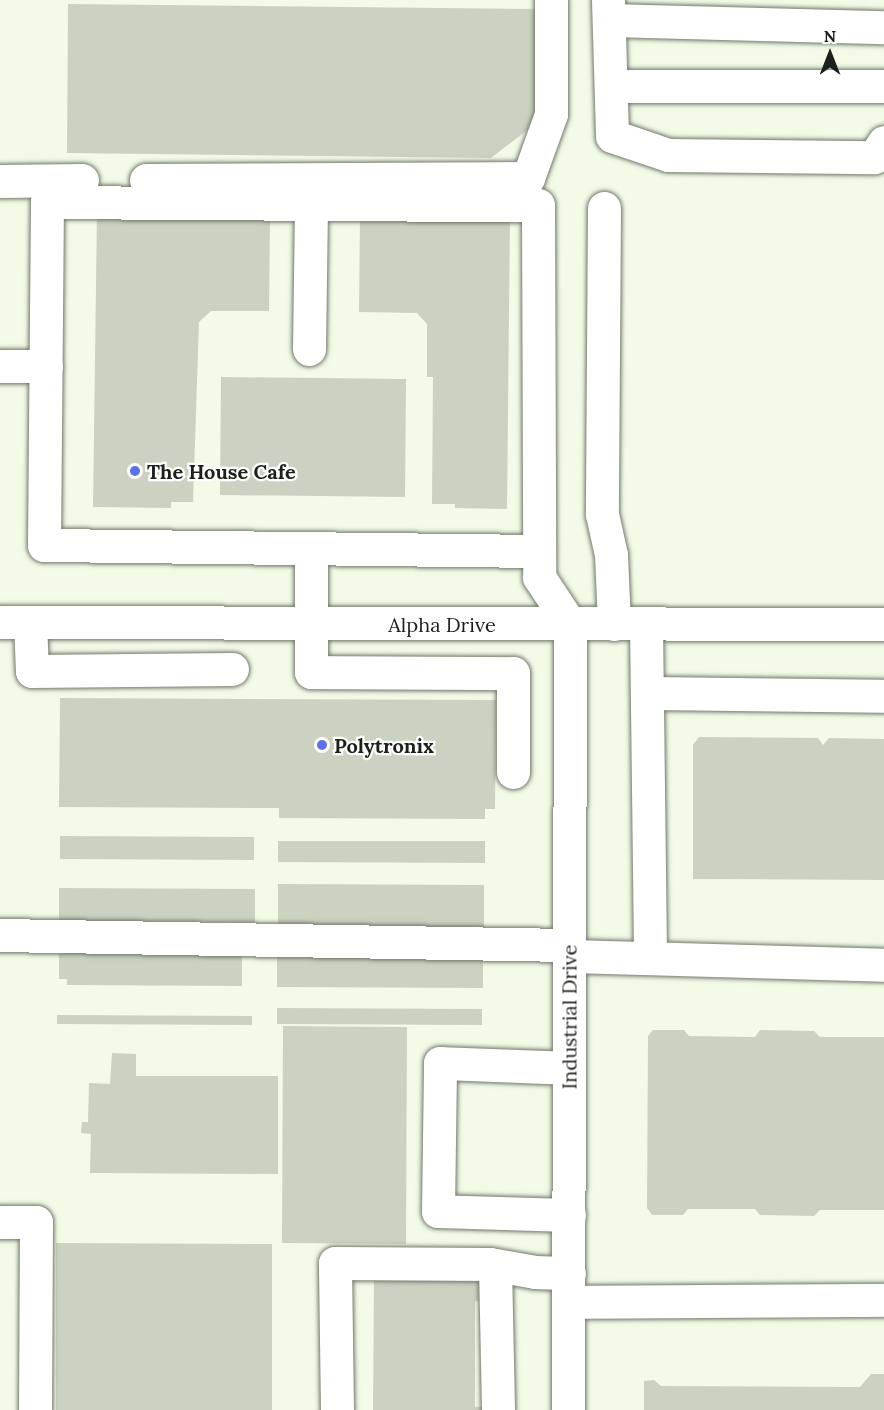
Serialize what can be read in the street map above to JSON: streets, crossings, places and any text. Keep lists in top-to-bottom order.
{
  "streets": {
    "street": ["Alpha Drive", "Industrial Drive"]
  },
  "crossings": [
    ["Alpha Drive", "Industrial Drive"]
  ],
  "places": ["The House Cafe", "Polytronix"],
  "north": "top"
}
